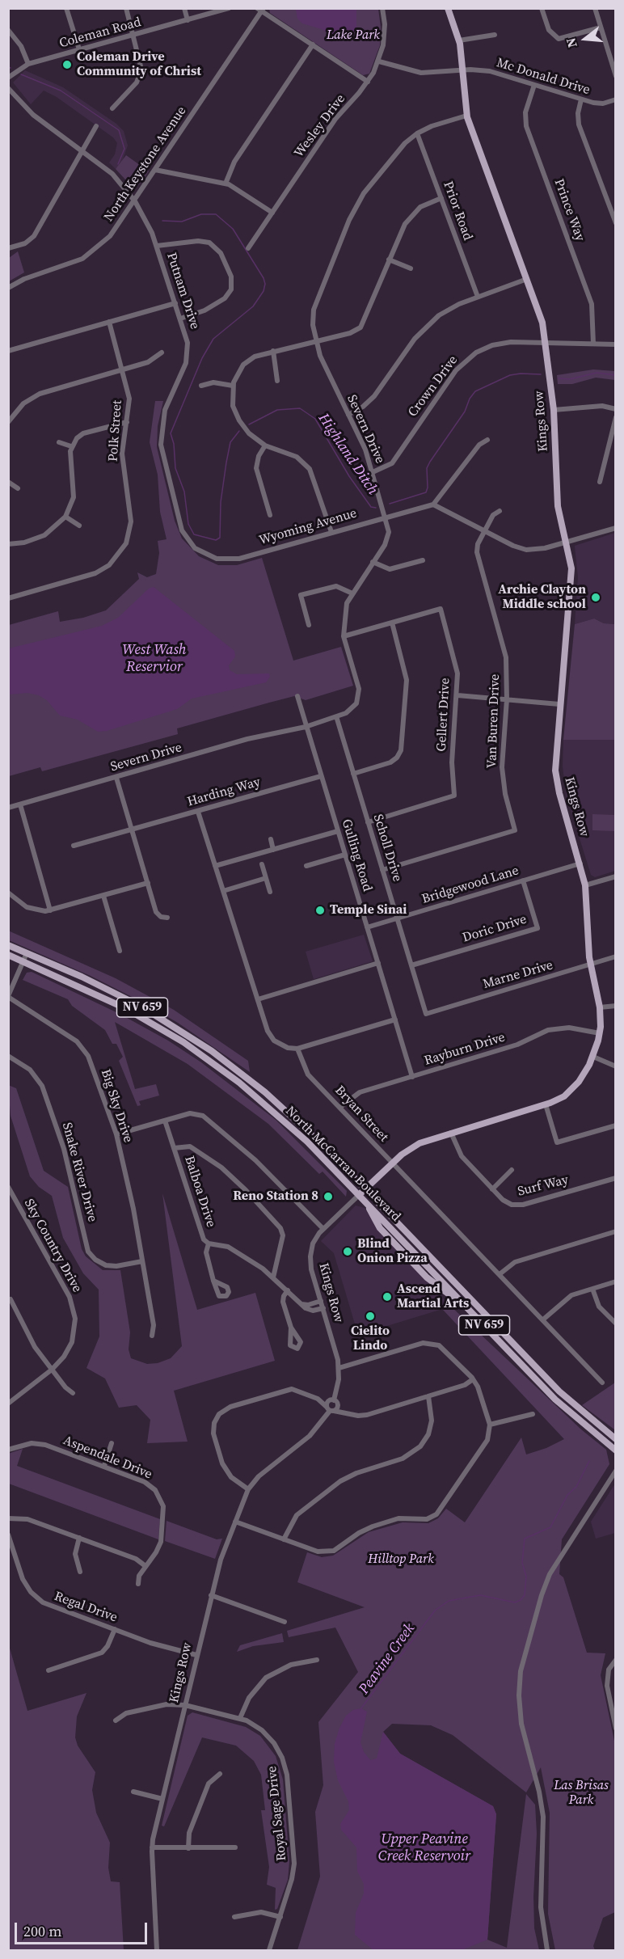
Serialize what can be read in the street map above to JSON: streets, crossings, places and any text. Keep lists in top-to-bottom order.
{
  "streets": {
    "main road": ["Kings Row", "NV 659", "North McCarran Boulevard"],
    "street": [
      "Coleman Road",
      "Mc Donald Drive",
      "Wesley Drive",
      "North Keystone Avenue",
      "Prince Way",
      "Prior Road",
      "Putnam Drive",
      "Crown Drive",
      "Severn Drive",
      "Polk Street",
      "Wyoming Avenue",
      "Gellert Drive",
      "Van Buren Drive",
      "Harding Way",
      "Scholl Drive",
      "Gulling Road",
      "Bridgewood Lane",
      "Doric Drive",
      "Marne Drive",
      "Rayburn Drive",
      "Big Sky Drive",
      "Bryan Street",
      "Snake River Drive",
      "Surf Way",
      "Balboa Drive",
      "Sky Country Drive",
      "Aspendale Drive",
      "Regal Drive",
      "Royal Sage Drive"
    ]
  },
  "crossings": [
    ["Mc Donald Drive", "Wesley Drive"],
    ["Mc Donald Drive", "Prince Way"],
    ["Mc Donald Drive", "Kings Row"],
    ["North Keystone Avenue", "Putnam Drive"],
    ["Prince Way", "Crown Drive"],
    ["Prior Road", "Severn Drive"],
    ["Putnam Drive", "Wyoming Avenue"],
    ["Crown Drive", "Kings Row"],
    ["Crown Drive", "Severn Drive"],
    ["Kings Row", "Severn Drive"],
    ["Kings Row", "Bridgewood Lane"],
    ["Kings Row", "Marne Drive"],
    ["Kings Row", "Rayburn Drive"],
    ["Kings Row", "Bryan Street"],
    ["Kings Row", "North McCarran Boulevard"],
    ["Kings Row", "Surf Way"],
    ["Kings Row", "Regal Drive"],
    ["Kings Row", "Royal Sage Drive"],
    ["Severn Drive", "Wyoming Avenue"],
    ["Severn Drive", "Scholl Drive"],
    ["Severn Drive", "Gulling Road"],
    ["Gellert Drive", "Scholl Drive"],
    ["Van Buren Drive", "Scholl Drive"],
    ["Harding Way", "Gulling Road"],
    ["Scholl Drive", "Bridgewood Lane"],
    ["Scholl Drive", "Doric Drive"],
    ["Scholl Drive", "Marne Drive"],
    ["Gulling Road", "Bridgewood Lane"],
    ["Gulling Road", "Rayburn Drive"],
    ["Bridgewood Lane", "Doric Drive"],
    ["Rayburn Drive", "Bryan Street"],
    ["Big Sky Drive", "Snake River Drive"]
  ],
  "water": [
    "Highland Ditch",
    "West Wash Reservior",
    "Peavine Creek",
    "Upper Peavine Creek Reservoir"
  ],
  "parks": ["Lake Park", "Hilltop Park", "Las Brisas Park"],
  "places": [
    "Coleman Drive Community of Christ",
    "Archie Clayton Middle school",
    "Temple Sinai",
    "Reno Station 8",
    "Blind Onion Pizza",
    "Ascend Martial Arts",
    "Cielito Lindo"
  ],
  "scale_bar": "200 m",
  "north": "left"
}
